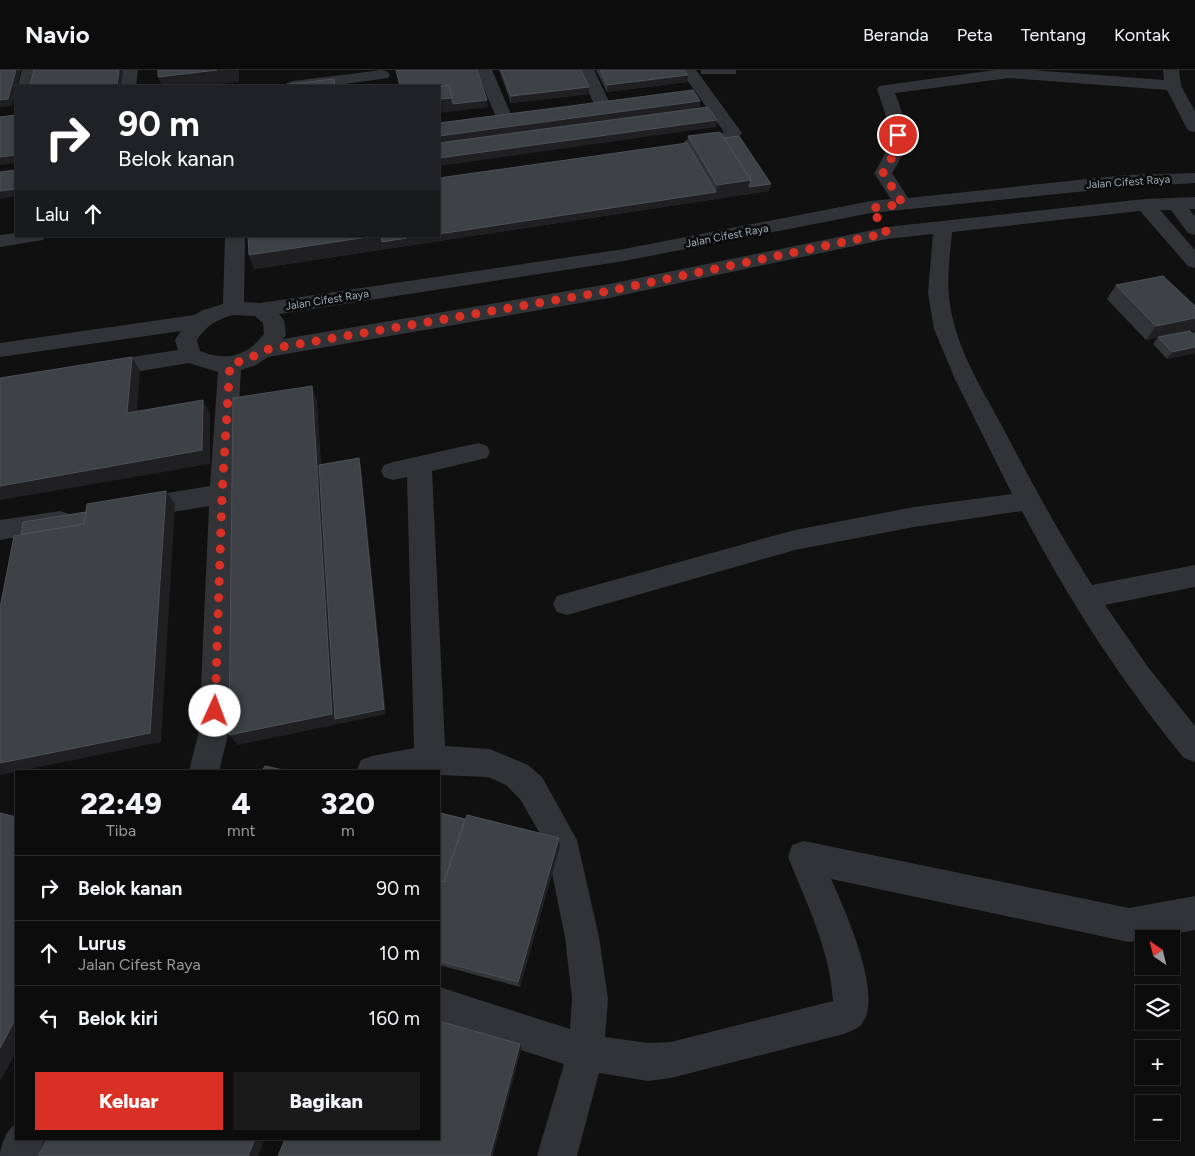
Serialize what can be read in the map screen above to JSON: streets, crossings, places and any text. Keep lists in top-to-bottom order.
{
  "streets": {
    "street": ["Jalan Cifest Raya"]
  },
  "north": "top left",
  "page": {
    "header": "Navio",
    "nav": [
      "Beranda",
      "Peta",
      "Tentang",
      "Kontak"
    ],
    "turn": ["90 m", "Belok kanan"],
    "then": "Lalu",
    "eta": [
      "22:49",
      "Tiba",
      "4",
      "mnt",
      "320",
      "m"
    ],
    "list": [
      {
        "name": "Belok kanan",
        "value": "90 m"
      },
      {
        "name": "Lurus",
        "note": "Jalan Cifest Raya",
        "value": "10 m"
      },
      {
        "name": "Belok kiri",
        "value": "160 m"
      }
    ],
    "map_buttons": ["+", "−"],
    "buttons": ["Keluar", "Bagikan"]
  }
}
